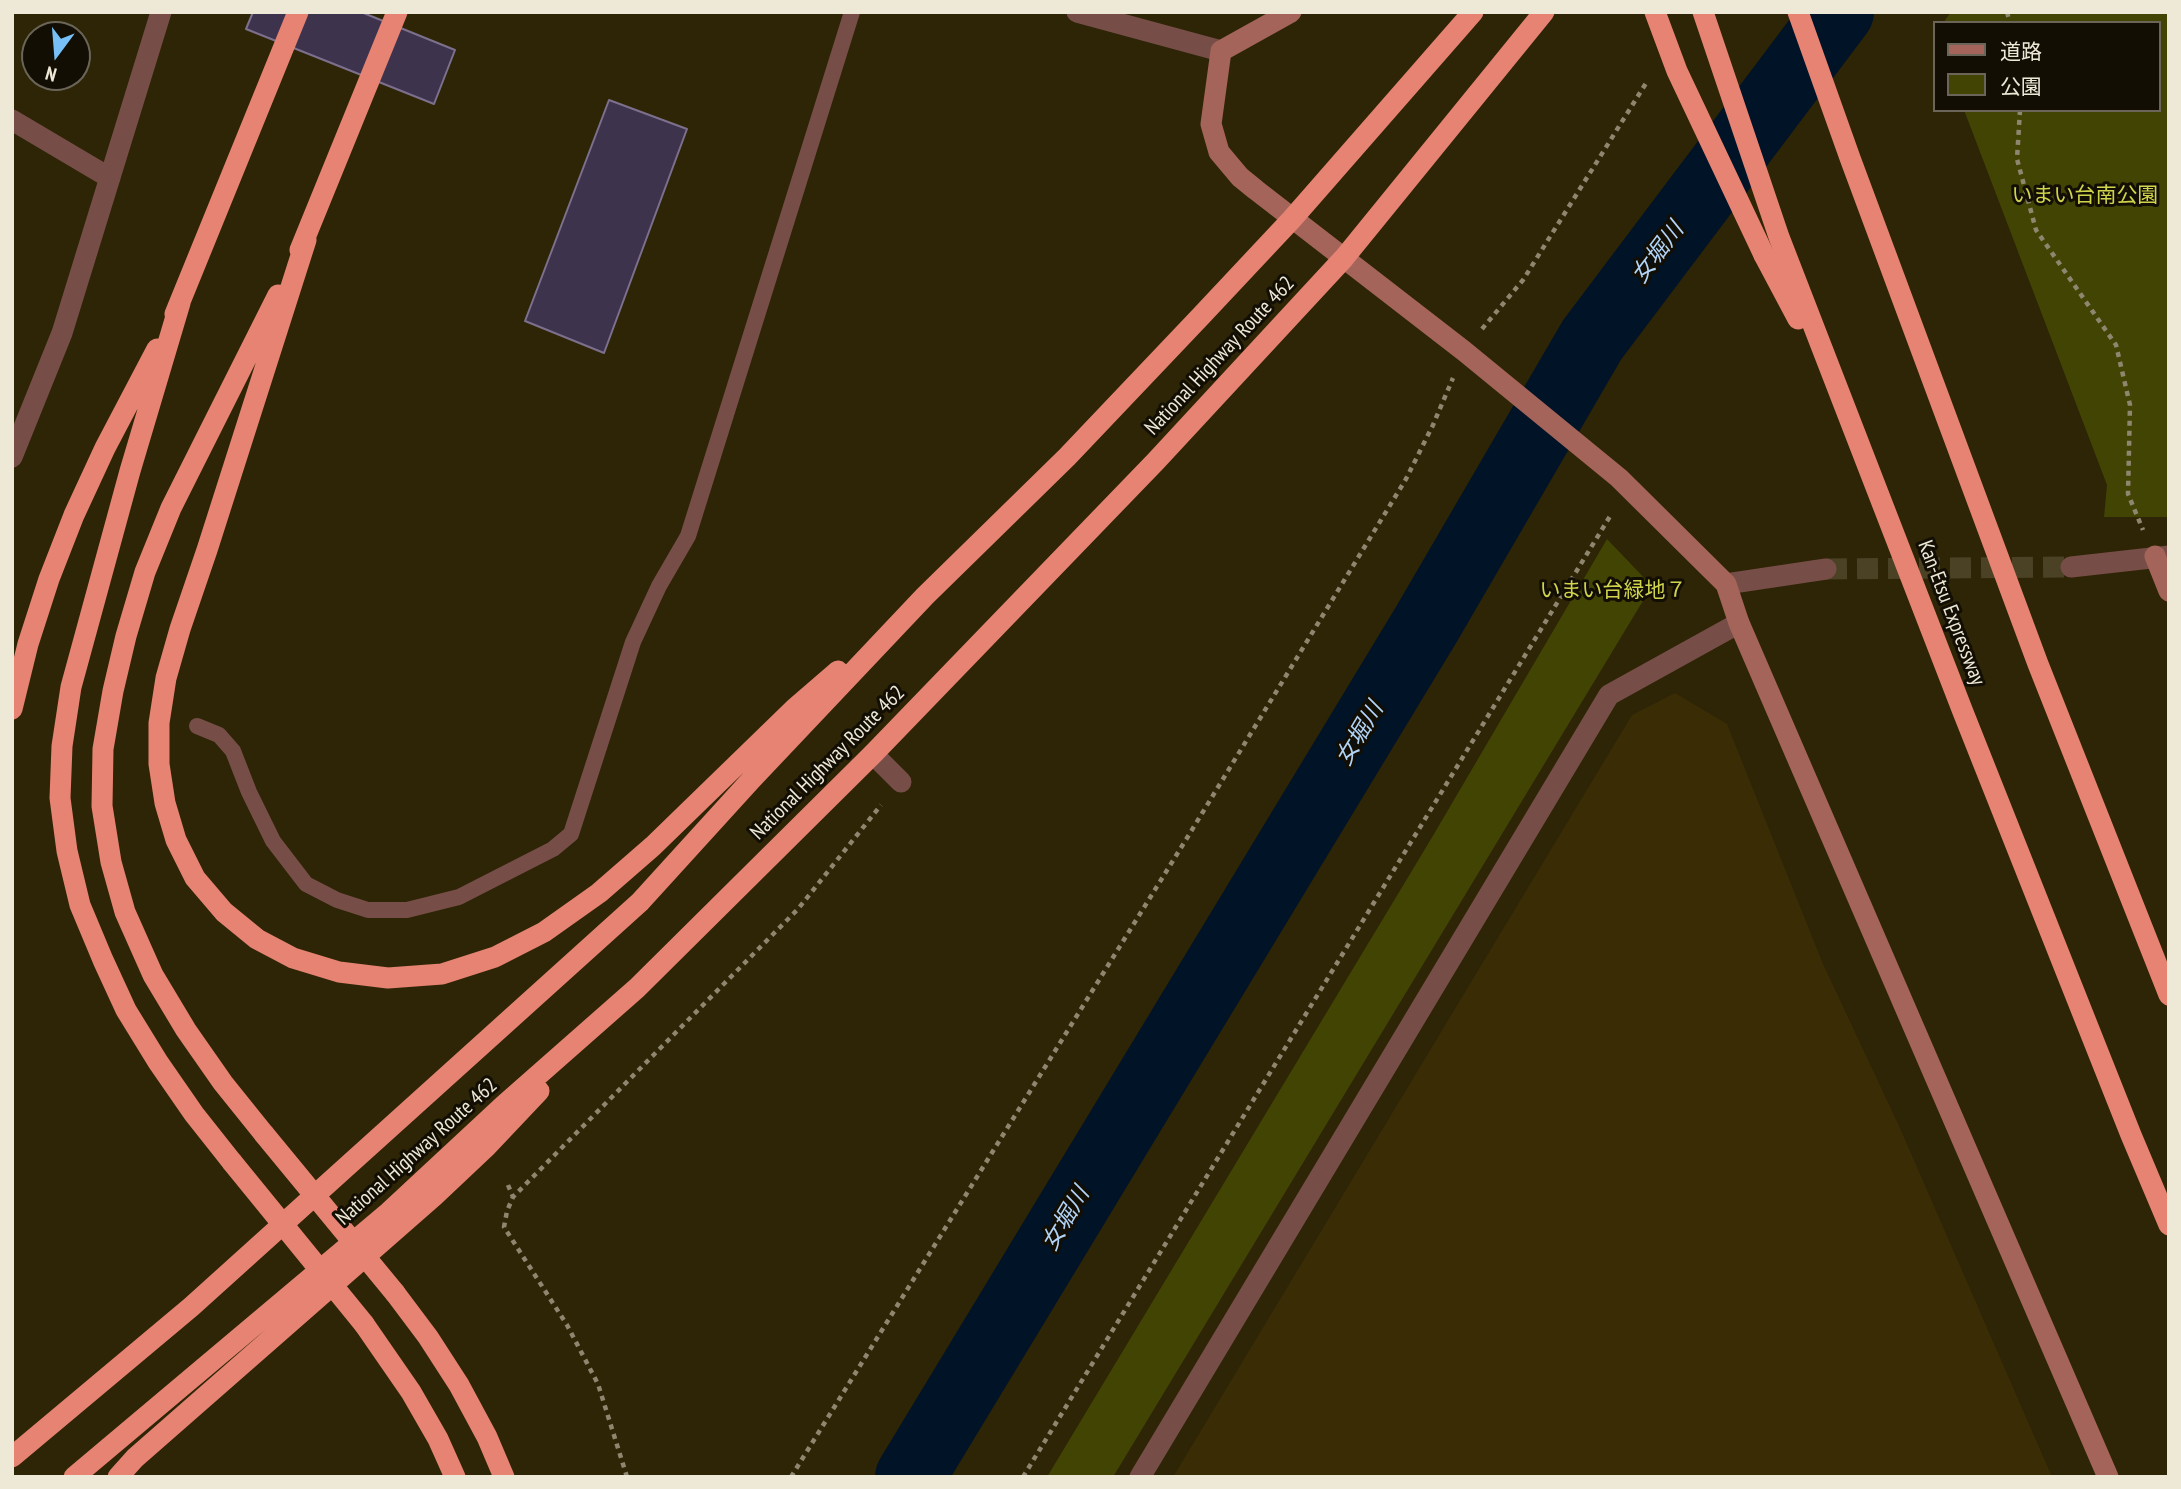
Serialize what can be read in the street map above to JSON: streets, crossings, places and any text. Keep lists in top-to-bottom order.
{
  "streets": {
    "highway": ["National Highway Route 462", "Kan-Etsu Expressway"]
  },
  "water": ["女堀川"],
  "parks": ["いまい台南公園", "いまい台緑地７"],
  "legend": ["道路", "公園"],
  "north": "bottom"
}
